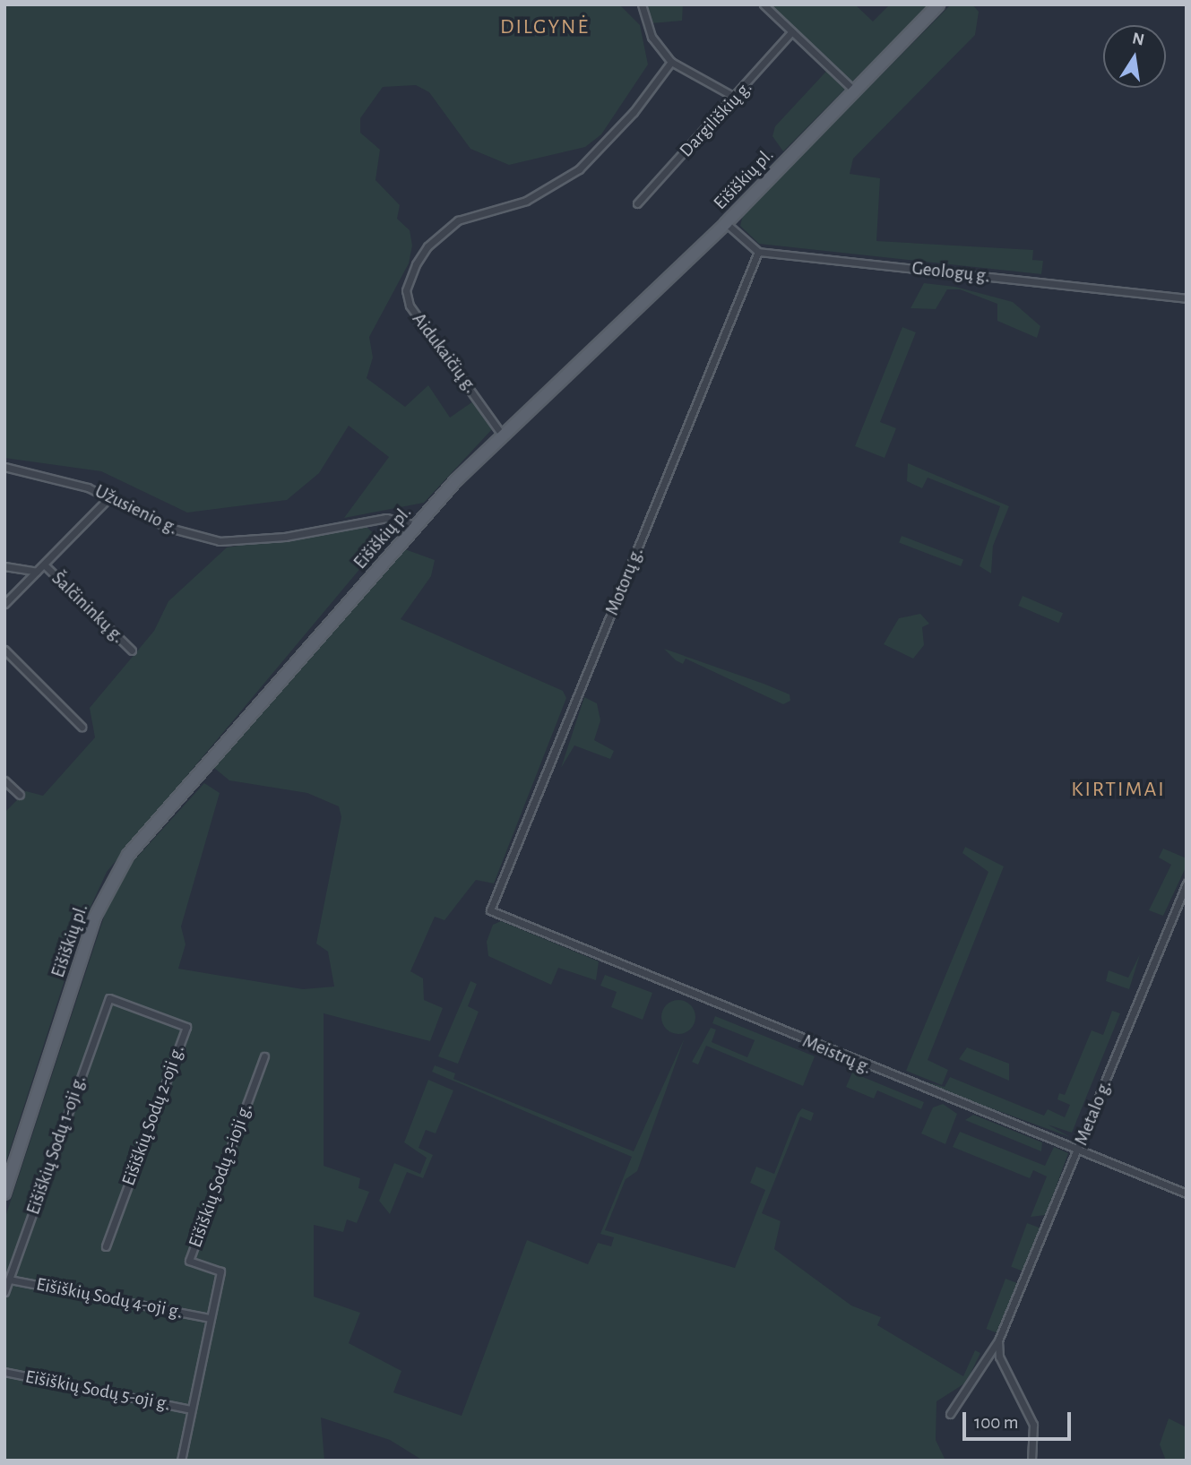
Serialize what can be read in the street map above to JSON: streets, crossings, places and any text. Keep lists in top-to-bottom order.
{
  "streets": {
    "main road": ["Eišiškių pl."],
    "street": [
      "Dargiliškių g.",
      "Geologų g.",
      "Aidukaičių g.",
      "Užusienio g.",
      "Motorų g.",
      "Šalčininkų g.",
      "Meistrų g.",
      "Metalo g.",
      "Eišiškių Sodų 2-oji g.",
      "Eišiškių Sodų 1-oji g.",
      "Eišiškių Sodų 3-ioji g.",
      "Eišiškių Sodų 4-oji g.",
      "Eišiškių Sodų 5-oji g."
    ]
  },
  "crossings": [
    ["Eišiškių pl.", "Aidukaičių g."],
    ["Eišiškių pl.", "Užusienio g."],
    ["Geologų g.", "Motorų g."],
    ["Motorų g.", "Meistrų g."],
    ["Meistrų g.", "Metalo g."],
    ["Eišiškių Sodų 2-oji g.", "Eišiškių Sodų 1-oji g."],
    ["Eišiškių Sodų 1-oji g.", "Eišiškių Sodų 4-oji g."],
    ["Eišiškių Sodų 3-ioji g.", "Eišiškių Sodų 4-oji g."],
    ["Eišiškių Sodų 3-ioji g.", "Eišiškių Sodų 5-oji g."]
  ],
  "districts": ["DILGYNĖ", "KIRTIMAI"],
  "scale_bar": "100 m",
  "north": "top"
}
